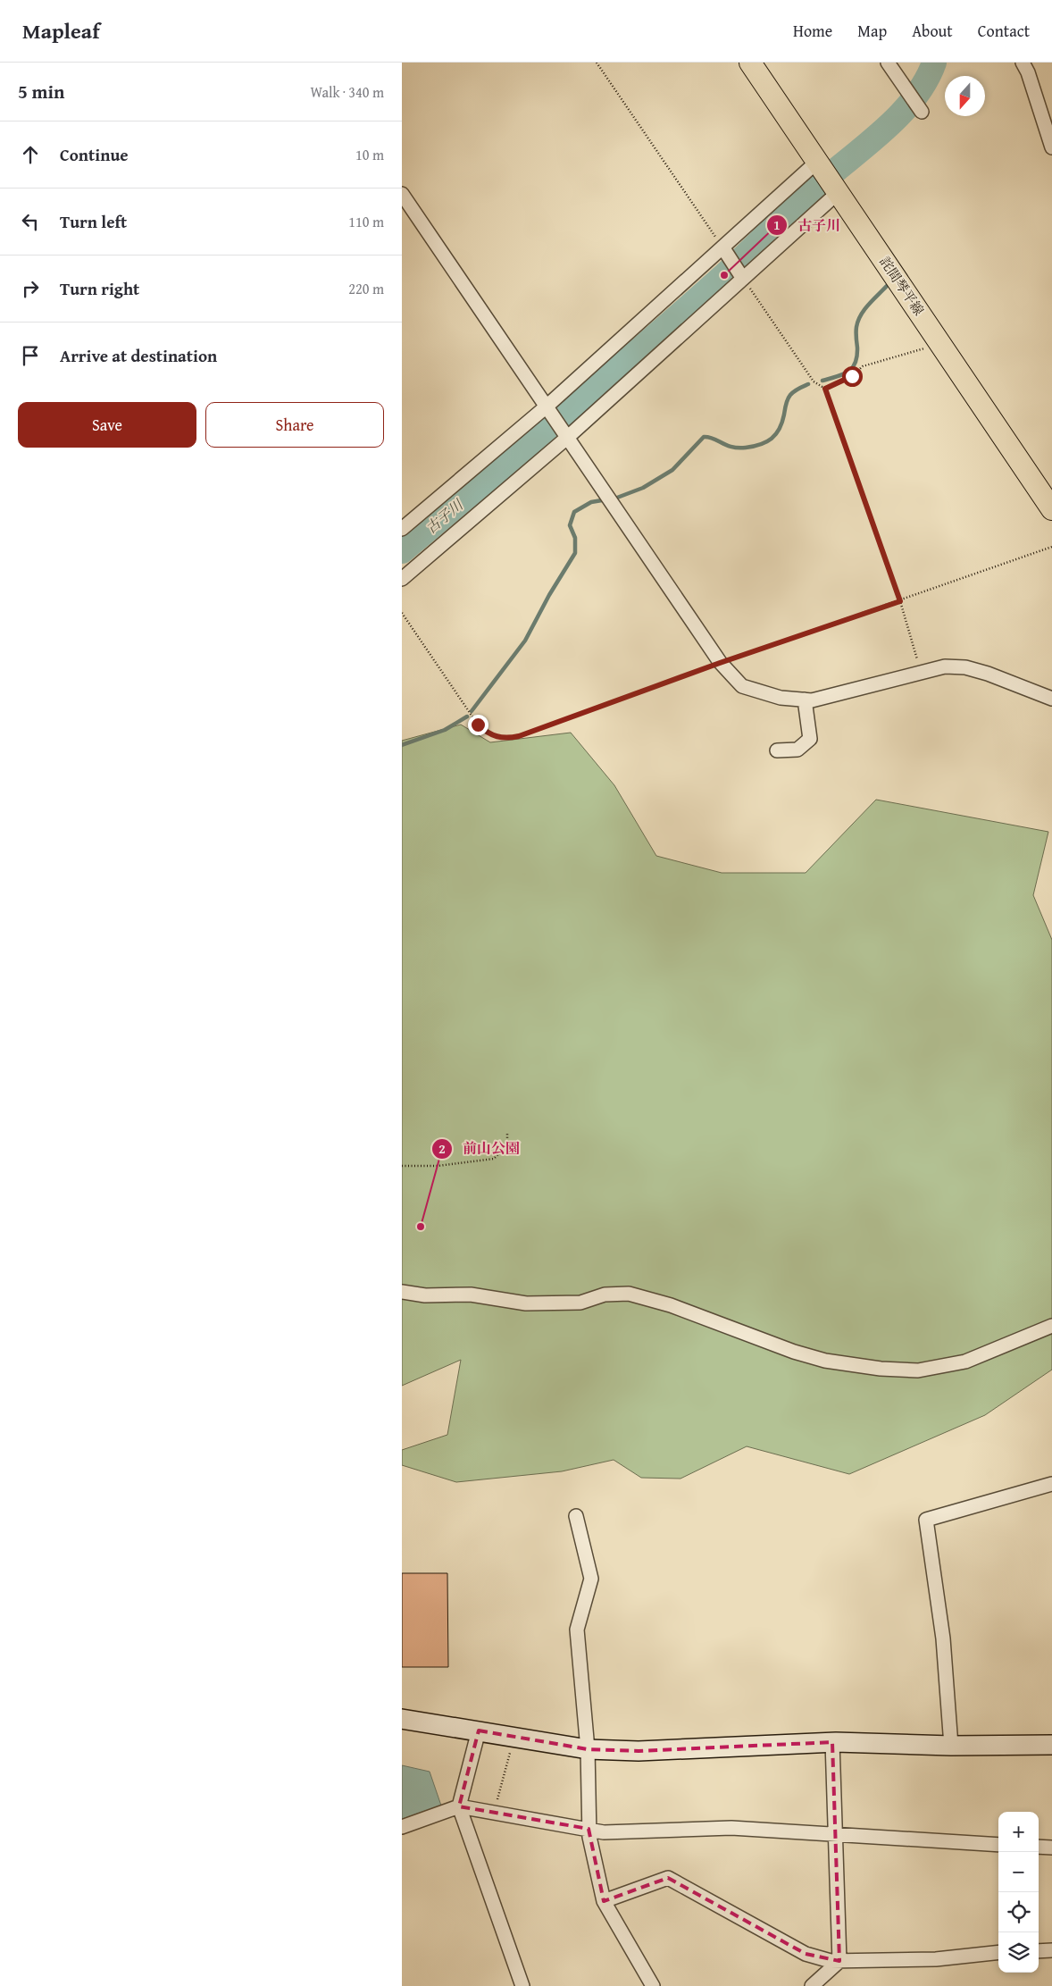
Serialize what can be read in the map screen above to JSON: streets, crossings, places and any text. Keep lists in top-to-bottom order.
{
  "streets": {
    "main road": ["詫間琴平線"]
  },
  "water": ["古子川"],
  "places": ["古子川", "前山公園"],
  "north": "bottom",
  "page": {
    "header": "Mapleaf",
    "nav": [
      "Home",
      "Map",
      "About",
      "Contact"
    ],
    "heading": ["5 min", "Walk · 340 m"],
    "list": [
      ["Continue", "10 m"],
      ["Turn left", "110 m"],
      ["Turn right", "220 m"],
      "Arrive at destination"
    ],
    "buttons": ["Save", "Share"],
    "map_buttons": ["+", "−"]
  }
}
